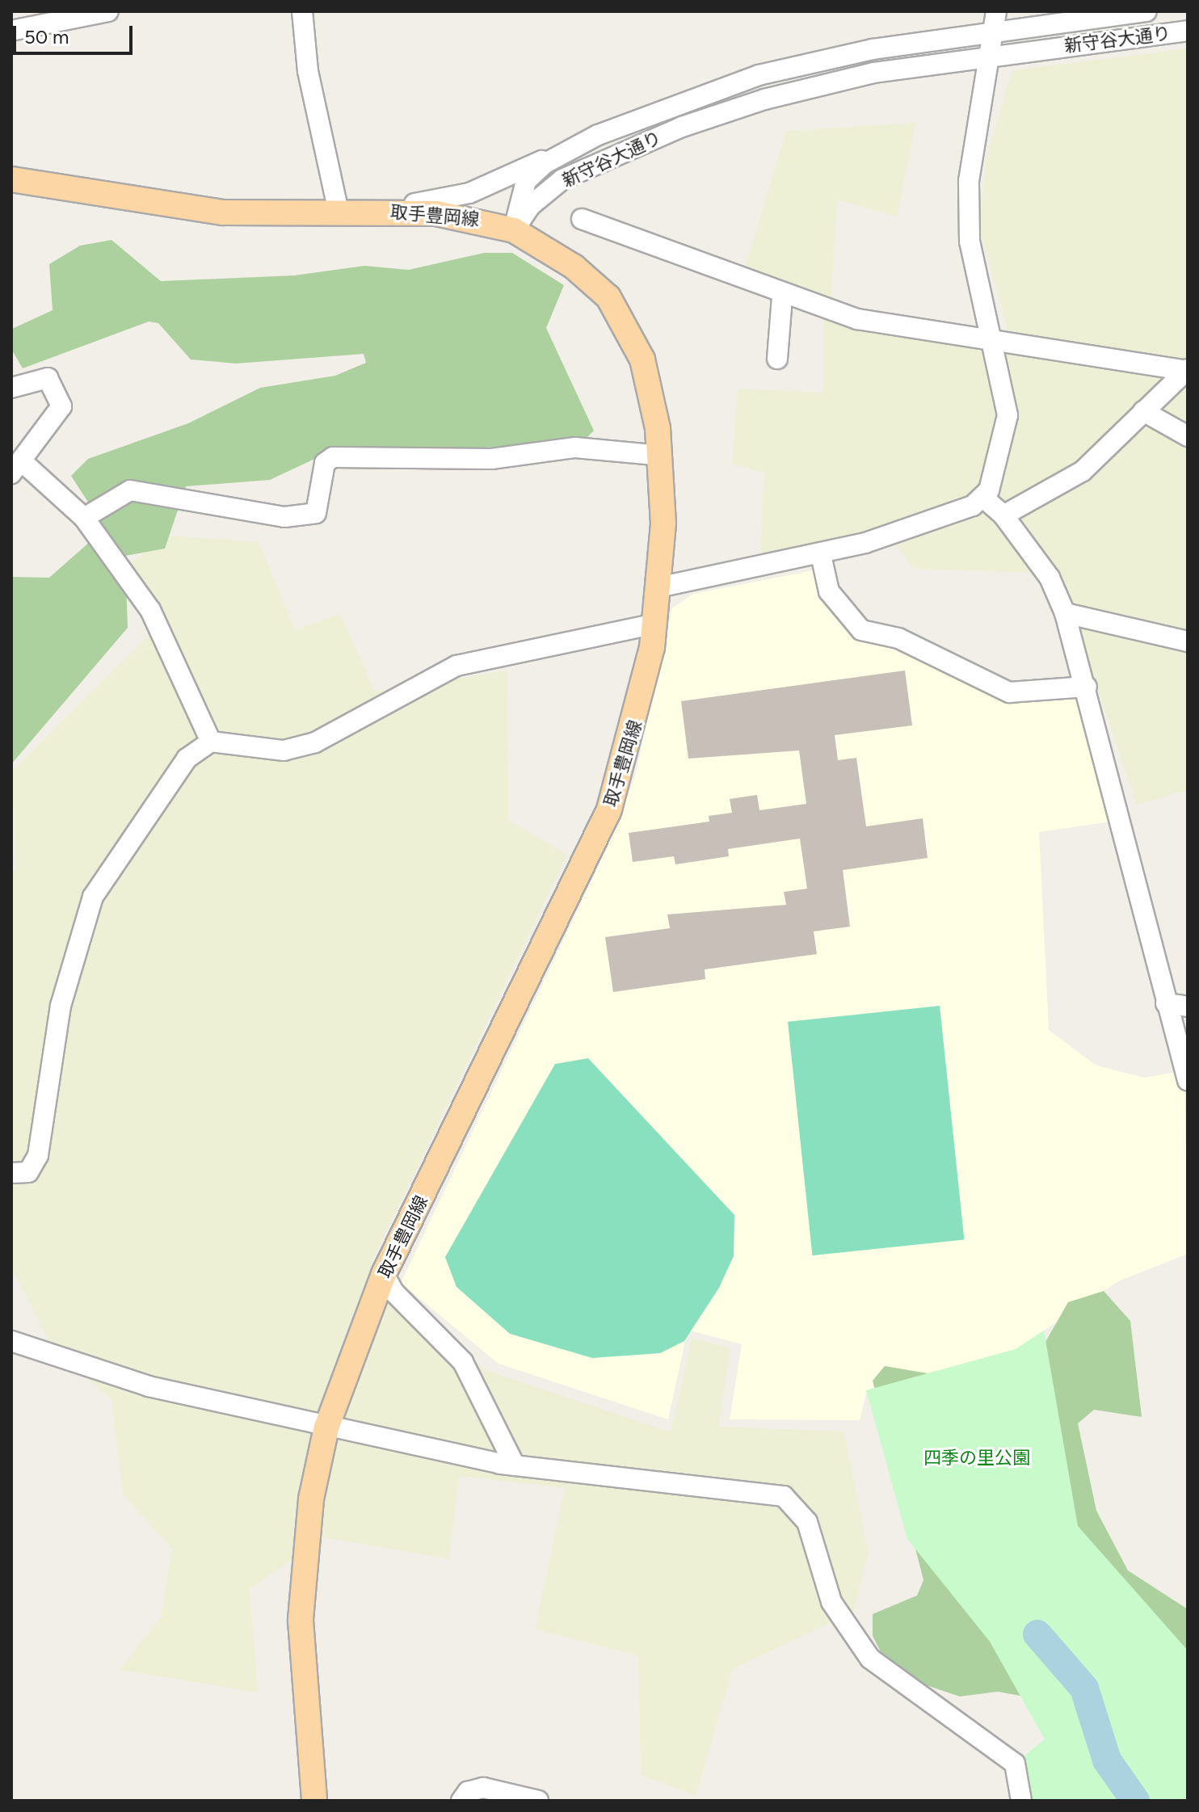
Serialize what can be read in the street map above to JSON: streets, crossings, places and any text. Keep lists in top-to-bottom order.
{
  "streets": {
    "main road": ["取手豊岡線"],
    "street": ["新守谷大通り"]
  },
  "crossings": [
    ["新守谷大通り", "取手豊岡線"]
  ],
  "parks": ["四季の里公園"],
  "scale_bar": "50 m"
}
